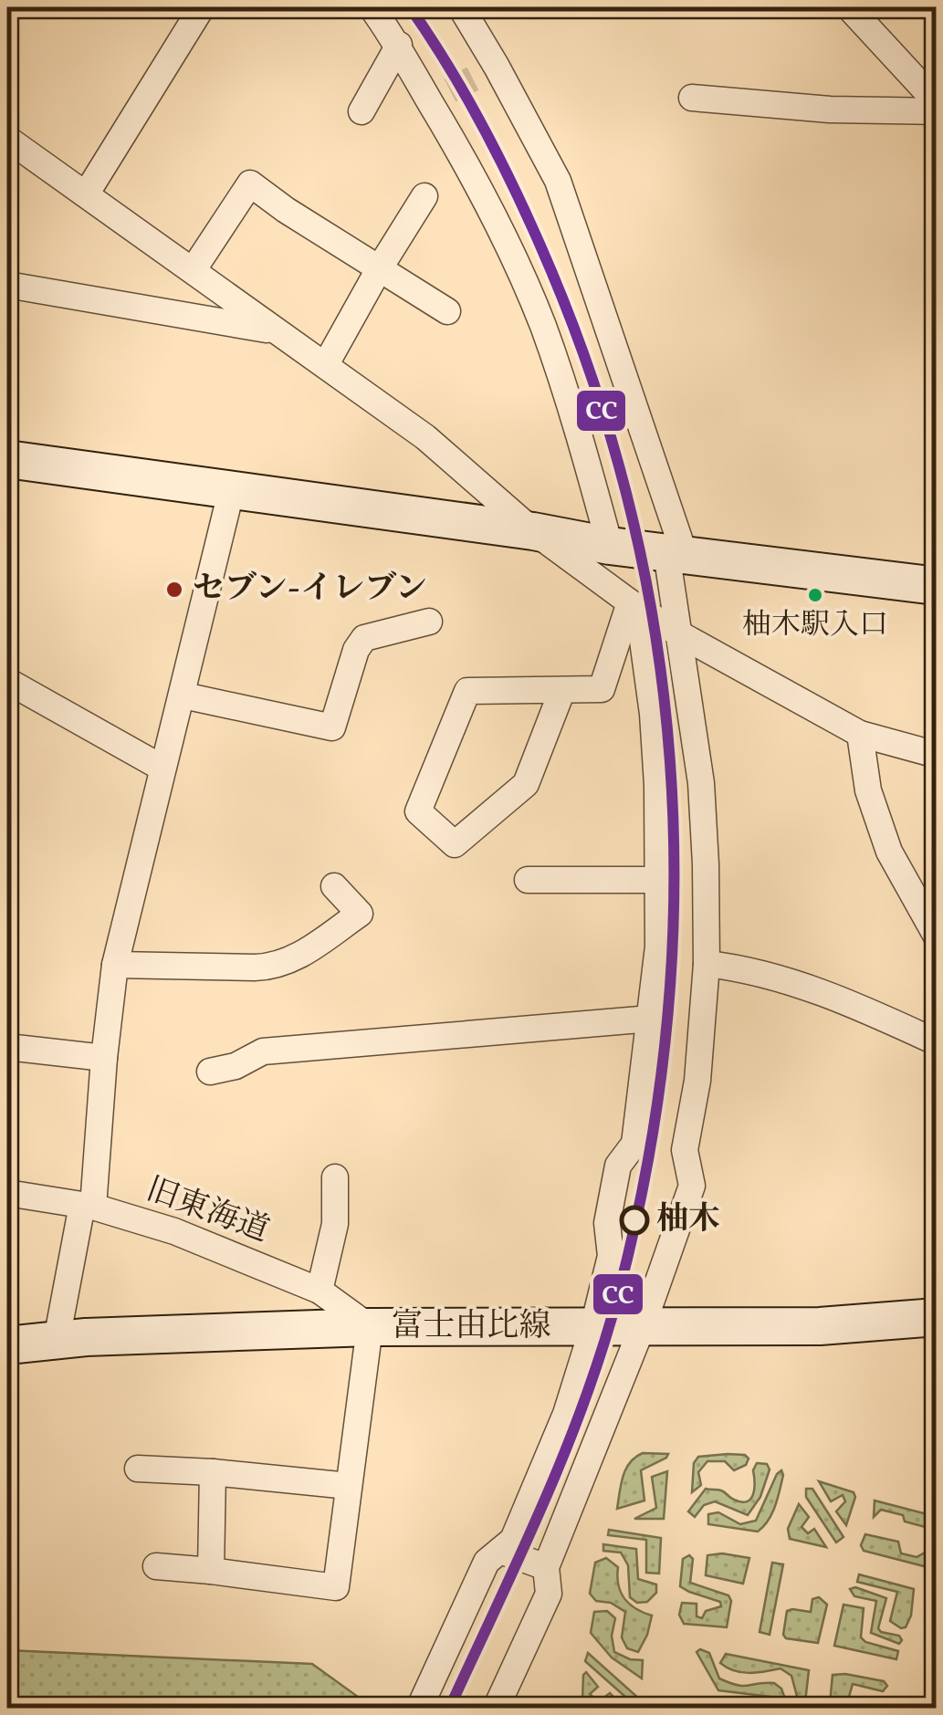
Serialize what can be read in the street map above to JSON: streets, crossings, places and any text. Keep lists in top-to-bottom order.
{
  "streets": {
    "main road": ["富士由比線"],
    "street": ["旧東海道"]
  },
  "crossings": [
    ["旧東海道", "富士由比線"]
  ],
  "places": ["セブン-イレブン", "柚木駅入口", "柚木"],
  "lines": ["transit line CC"]
}
